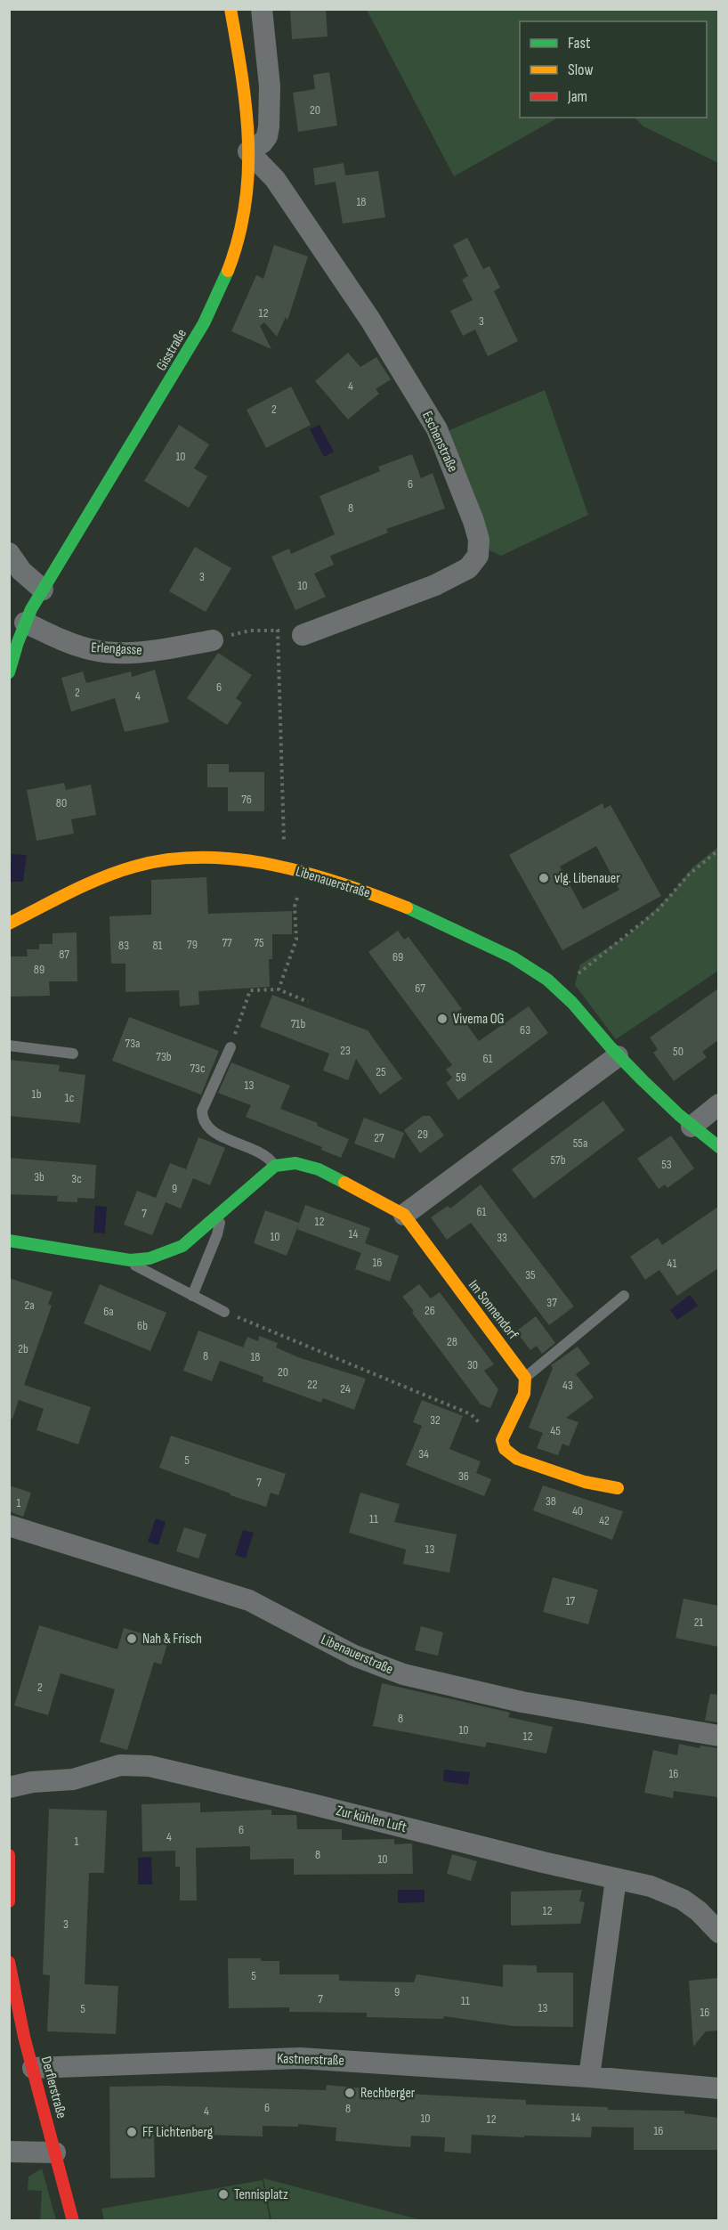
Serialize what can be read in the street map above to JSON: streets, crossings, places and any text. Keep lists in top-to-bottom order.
{
  "streets": {
    "street": [
      "Gisstraße",
      "Eschenstraße",
      "Erlengasse",
      "Libenauerstraße",
      "Im Sonnendorf",
      "Zur kühlen Luft",
      "Kastnerstraße",
      "Derflerstraße"
    ]
  },
  "crossings": [
    ["Gisstraße", "Eschenstraße"],
    ["Gisstraße", "Erlengasse"],
    ["Kastnerstraße", "Derflerstraße"]
  ],
  "places": [
    "vlg. Libenauer",
    "Vivema OG",
    "Nah & Frisch",
    "Rechberger",
    "FF Lichtenberg",
    "Tennisplatz"
  ],
  "house_numbers": [
    "20",
    "18",
    "12",
    "3",
    "4",
    "2",
    "10",
    "6",
    "8",
    "3",
    "10",
    "6",
    "2",
    "4",
    "76",
    "80",
    "77",
    "75",
    "79",
    "83",
    "81",
    "87",
    "69",
    "89",
    "67",
    "71b",
    "63",
    "73a",
    "23",
    "50",
    "73b",
    "61",
    "73c",
    "25",
    "59",
    "13",
    "1b",
    "1c",
    "29",
    "27",
    "55a",
    "57b",
    "53",
    "3b",
    "3c",
    "9",
    "61",
    "7",
    "12",
    "14",
    "10",
    "33",
    "16",
    "41",
    "35",
    "37",
    "2a",
    "26",
    "6a",
    "6b",
    "28",
    "2b",
    "8",
    "18",
    "30",
    "20",
    "22",
    "43",
    "24",
    "32",
    "45",
    "34",
    "5",
    "36",
    "7",
    "38",
    "1",
    "40",
    "11",
    "42",
    "13",
    "17",
    "21",
    "2",
    "8",
    "10",
    "12",
    "16",
    "6",
    "4",
    "1",
    "8",
    "10",
    "12",
    "3",
    "5",
    "9",
    "7",
    "11",
    "13",
    "5",
    "16",
    "6",
    "8",
    "4",
    "14",
    "10",
    "12",
    "16"
  ],
  "legend": ["Fast", "Slow", "Jam"]
}
